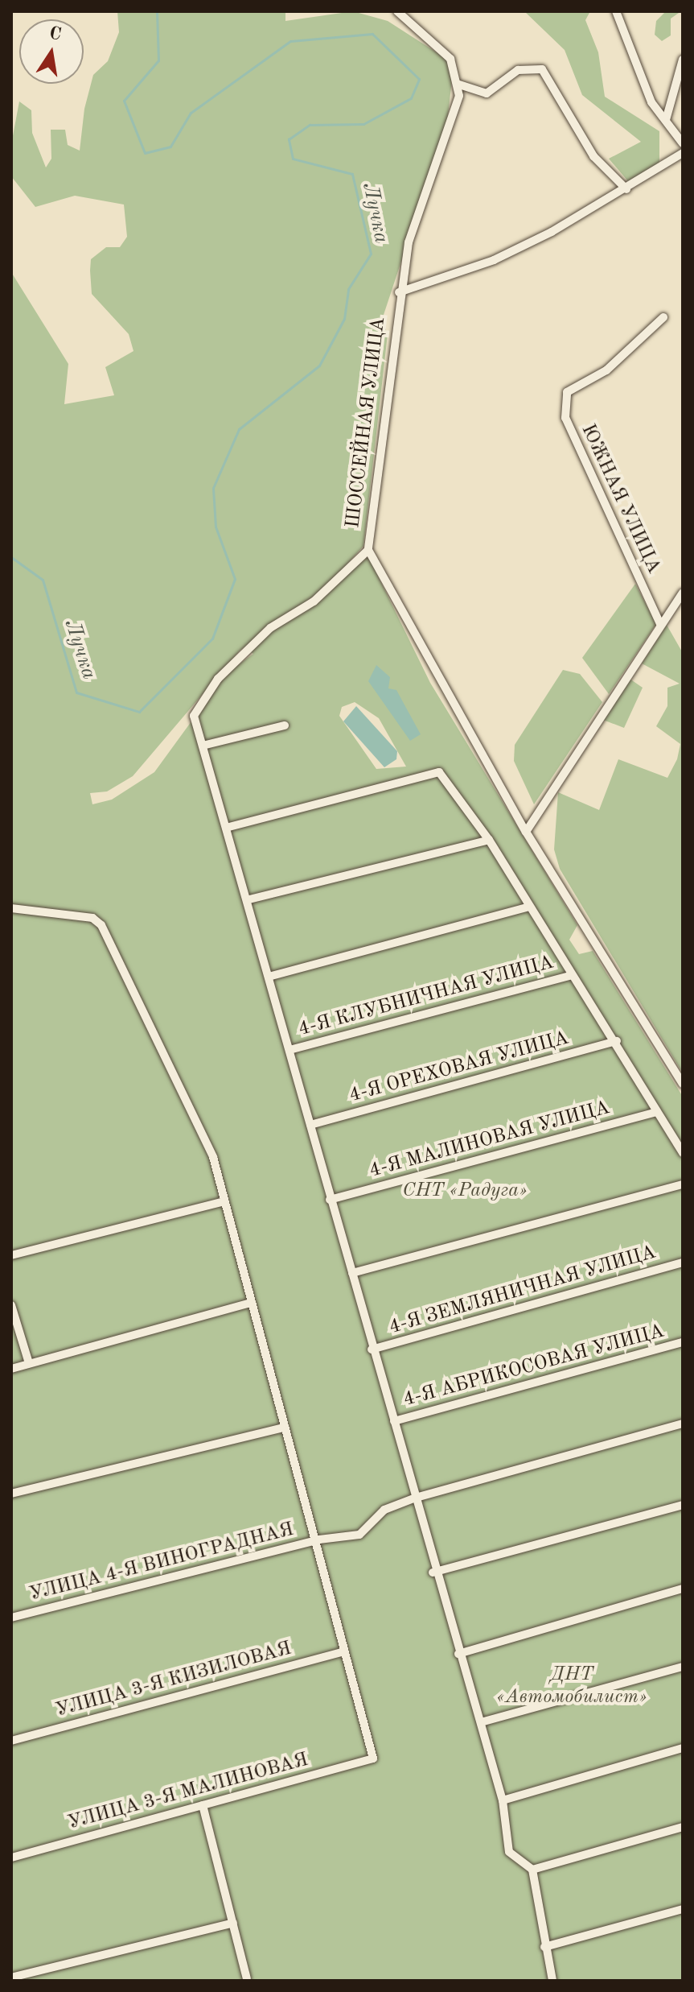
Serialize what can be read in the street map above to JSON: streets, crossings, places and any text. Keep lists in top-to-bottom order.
{
  "streets": {
    "street": [
      "ШОССЕЙНАЯ УЛИЦА",
      "ЮЖНАЯ УЛИЦА",
      "4-Я КЛУБНИЧНАЯ УЛИЦА",
      "4-Я ОРЕХОВАЯ УЛИЦА",
      "4-Я МАЛИНОВАЯ УЛИЦА",
      "4-Я ЗЕМЛЯНИЧНАЯ УЛИЦА",
      "4-Я АБРИКОСОВАЯ УЛИЦА",
      "УЛИЦА 4-Я ВИНОГРАДНАЯ",
      "УЛИЦА 3-Я КИЗИЛОВАЯ",
      "УЛИЦА 3-Я МАЛИНОВАЯ"
    ]
  },
  "crossings": [
    ["УЛИЦА 3-Я КИЗИЛОВАЯ", "УЛИЦА 3-Я МАЛИНОВАЯ"]
  ],
  "water": ["Лучка"],
  "parks": ["СНТ «Радуга»", "ДНТ «Автомобилист»"],
  "north": "top"
}
